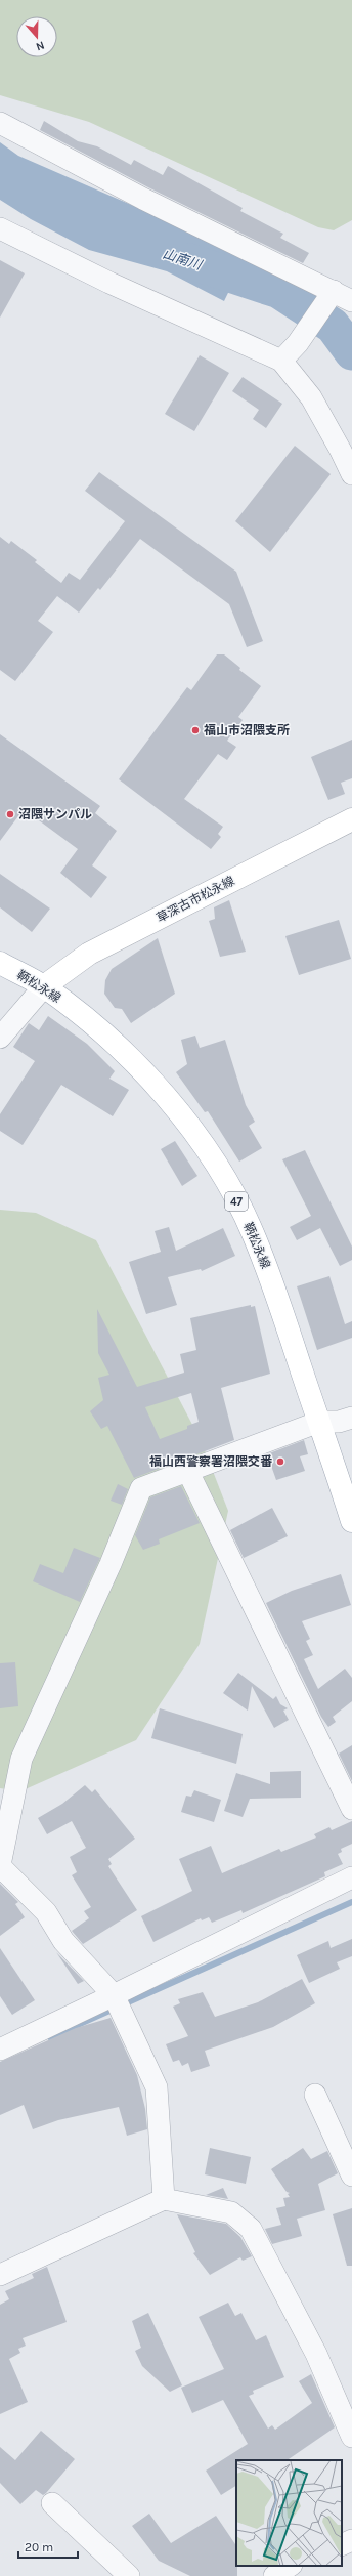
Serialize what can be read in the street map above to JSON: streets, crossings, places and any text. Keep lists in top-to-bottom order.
{
  "streets": {
    "main road": ["草深古市松永線", "鞆松永線", "47"]
  },
  "crossings": [
    ["草深古市松永線", "鞆松永線"]
  ],
  "water": ["山南川"],
  "places": ["福山市沼隈支所", "沼隈サンパル", "福山西警察署沼隈交番"],
  "scale_bar": "20 m",
  "north": "bottom"
}
